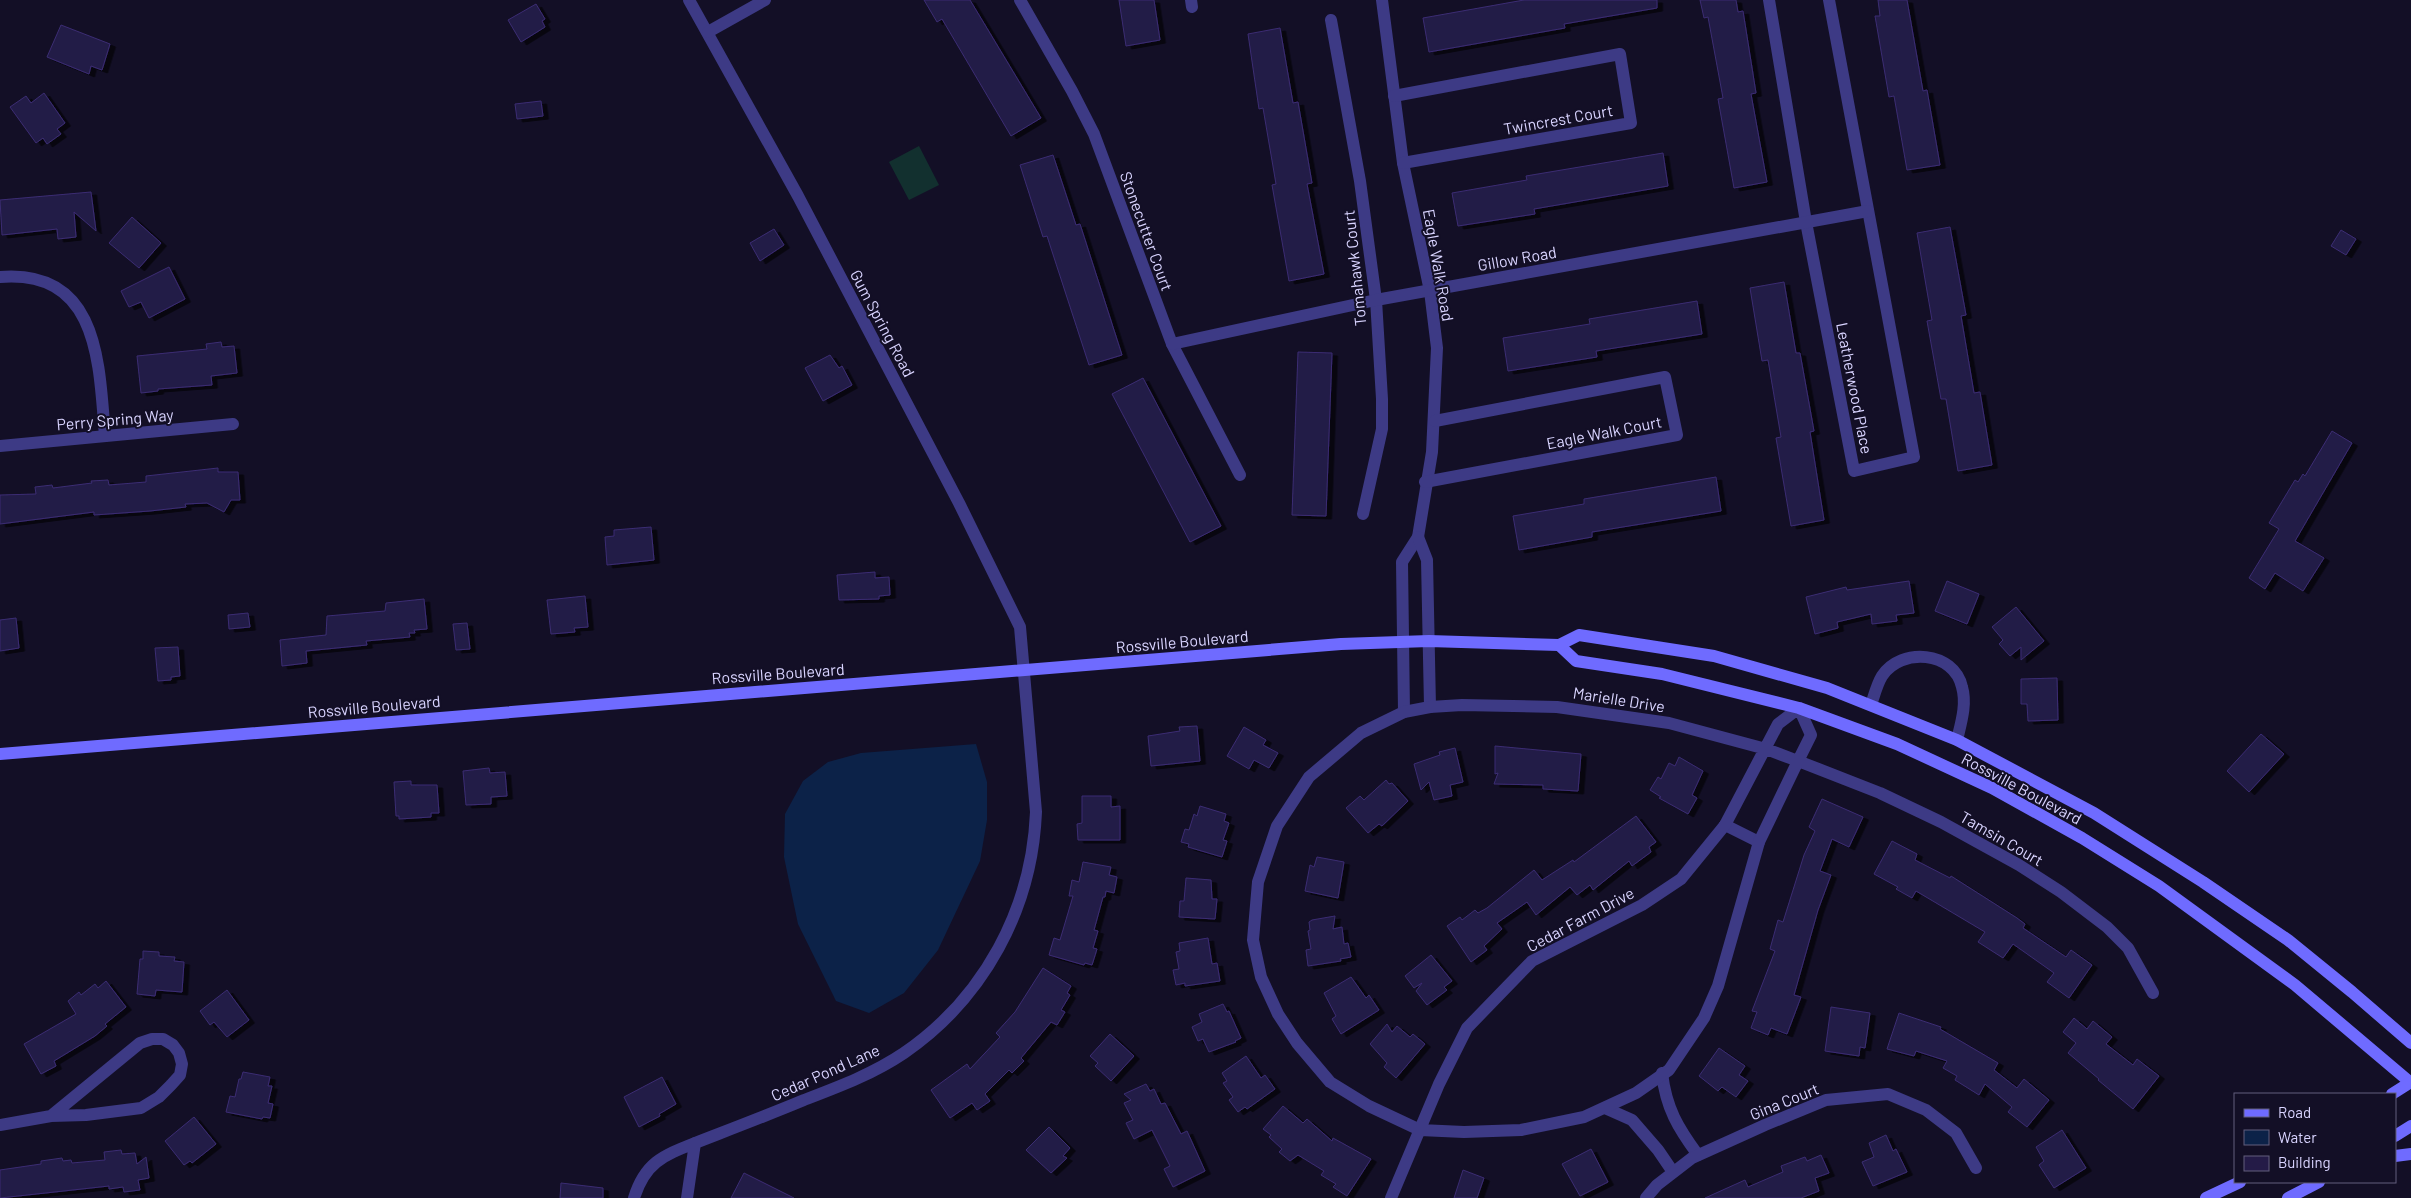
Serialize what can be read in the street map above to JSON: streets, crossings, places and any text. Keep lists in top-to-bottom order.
{
  "streets": {
    "main road": ["Rossville Boulevard"],
    "street": [
      "Twincrest Court",
      "Stonecutter Court",
      "Gillow Road",
      "Eagle Walk Road",
      "Tomahawk Court",
      "Gum Spring Road",
      "Leatherwood Place",
      "Perry Spring Way",
      "Eagle Walk Court",
      "Marielle Drive",
      "Tamsin Court",
      "Cedar Farm Drive",
      "Cedar Pond Lane",
      "Gina Court"
    ]
  },
  "crossings": [
    ["Twincrest Court", "Eagle Walk Road"],
    ["Stonecutter Court", "Gillow Road"],
    ["Gillow Road", "Eagle Walk Road"],
    ["Gillow Road", "Tomahawk Court"],
    ["Gillow Road", "Leatherwood Place"],
    ["Eagle Walk Road", "Eagle Walk Court"],
    ["Eagle Walk Road", "Rossville Boulevard"],
    ["Gum Spring Road", "Rossville Boulevard"],
    ["Gum Spring Road", "Cedar Pond Lane"],
    ["Rossville Boulevard", "Cedar Farm Drive"],
    ["Rossville Boulevard", "Cedar Pond Lane"],
    ["Marielle Drive", "Tamsin Court"],
    ["Marielle Drive", "Cedar Farm Drive"]
  ],
  "legend": ["Road", "Water", "Building"]
}
